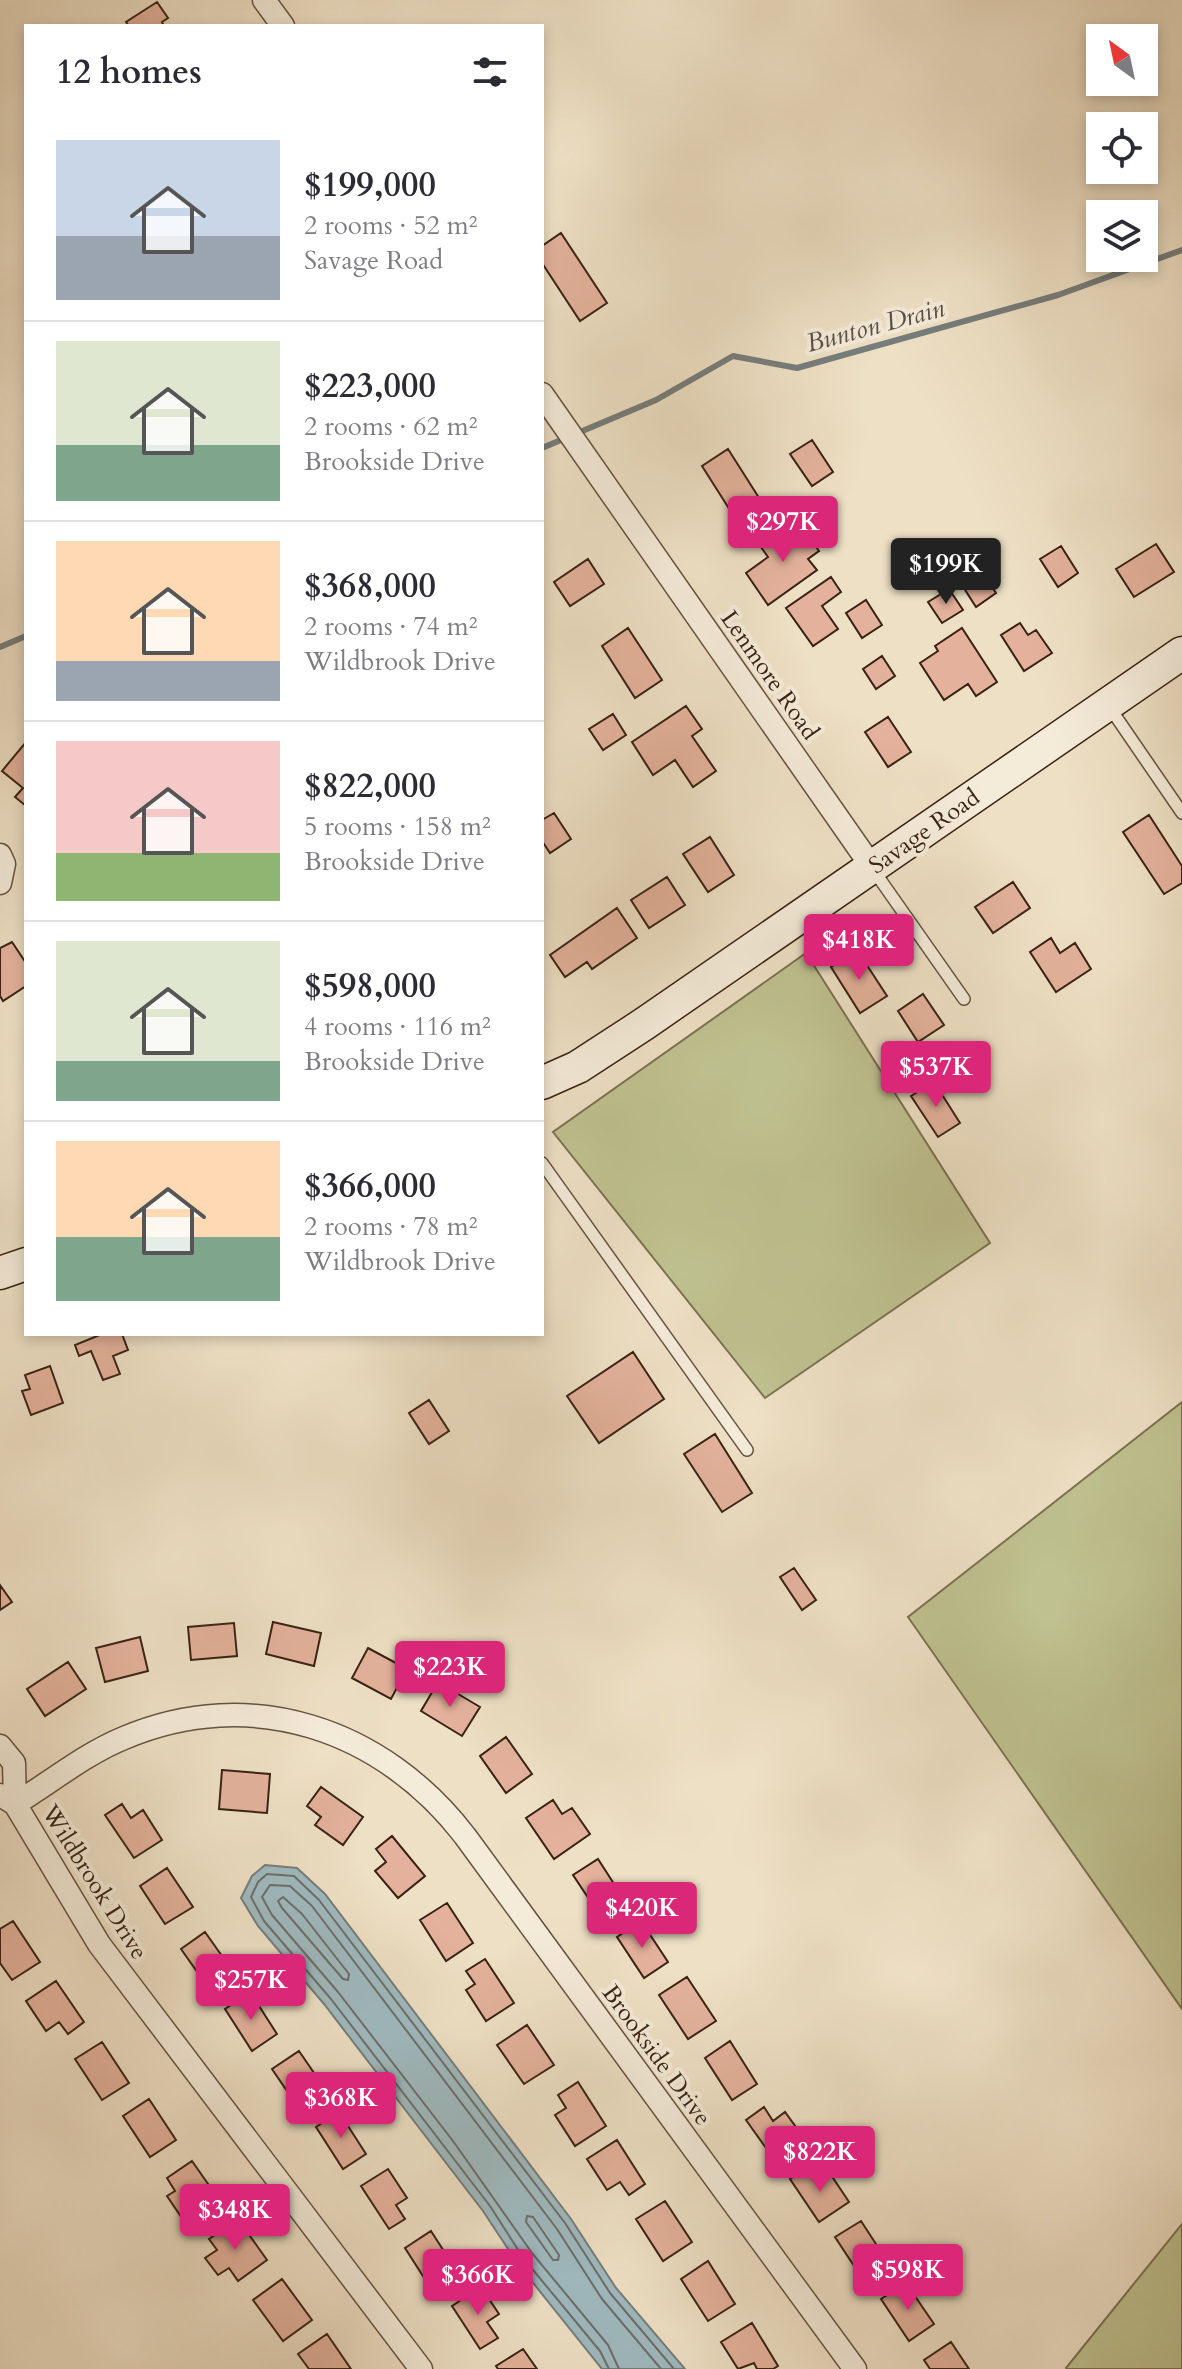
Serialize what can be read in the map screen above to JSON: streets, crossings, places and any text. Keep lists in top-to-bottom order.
{
  "streets": {
    "street": [
      "Lenmore Road",
      "Savage Road",
      "Wildbrook Drive",
      "Brookside Drive"
    ]
  },
  "crossings": [
    ["Lenmore Road", "Savage Road"],
    ["Wildbrook Drive", "Brookside Drive"]
  ],
  "water": ["Bunton Drain"],
  "north": "top left",
  "page": {
    "heading": "12 homes",
    "list": [
      {
        "name": "$199,000",
        "note": "2 rooms · 52 m² · Savage Road"
      },
      {
        "name": "$223,000",
        "note": "2 rooms · 62 m² · Brookside Drive"
      },
      {
        "name": "$368,000",
        "note": "2 rooms · 74 m² · Wildbrook Drive"
      },
      {
        "name": "$822,000",
        "note": "5 rooms · 158 m² · Brookside Drive"
      },
      {
        "name": "$598,000",
        "note": "4 rooms · 116 m² · Brookside Drive"
      },
      {
        "name": "$366,000",
        "note": "2 rooms · 78 m² · Wildbrook Drive"
      }
    ],
    "price": [
      "$297K",
      "$199K",
      "$418K",
      "$537K",
      "$223K",
      "$420K",
      "$257K",
      "$368K",
      "$822K",
      "$348K",
      "$598K",
      "$366K"
    ]
  }
}
